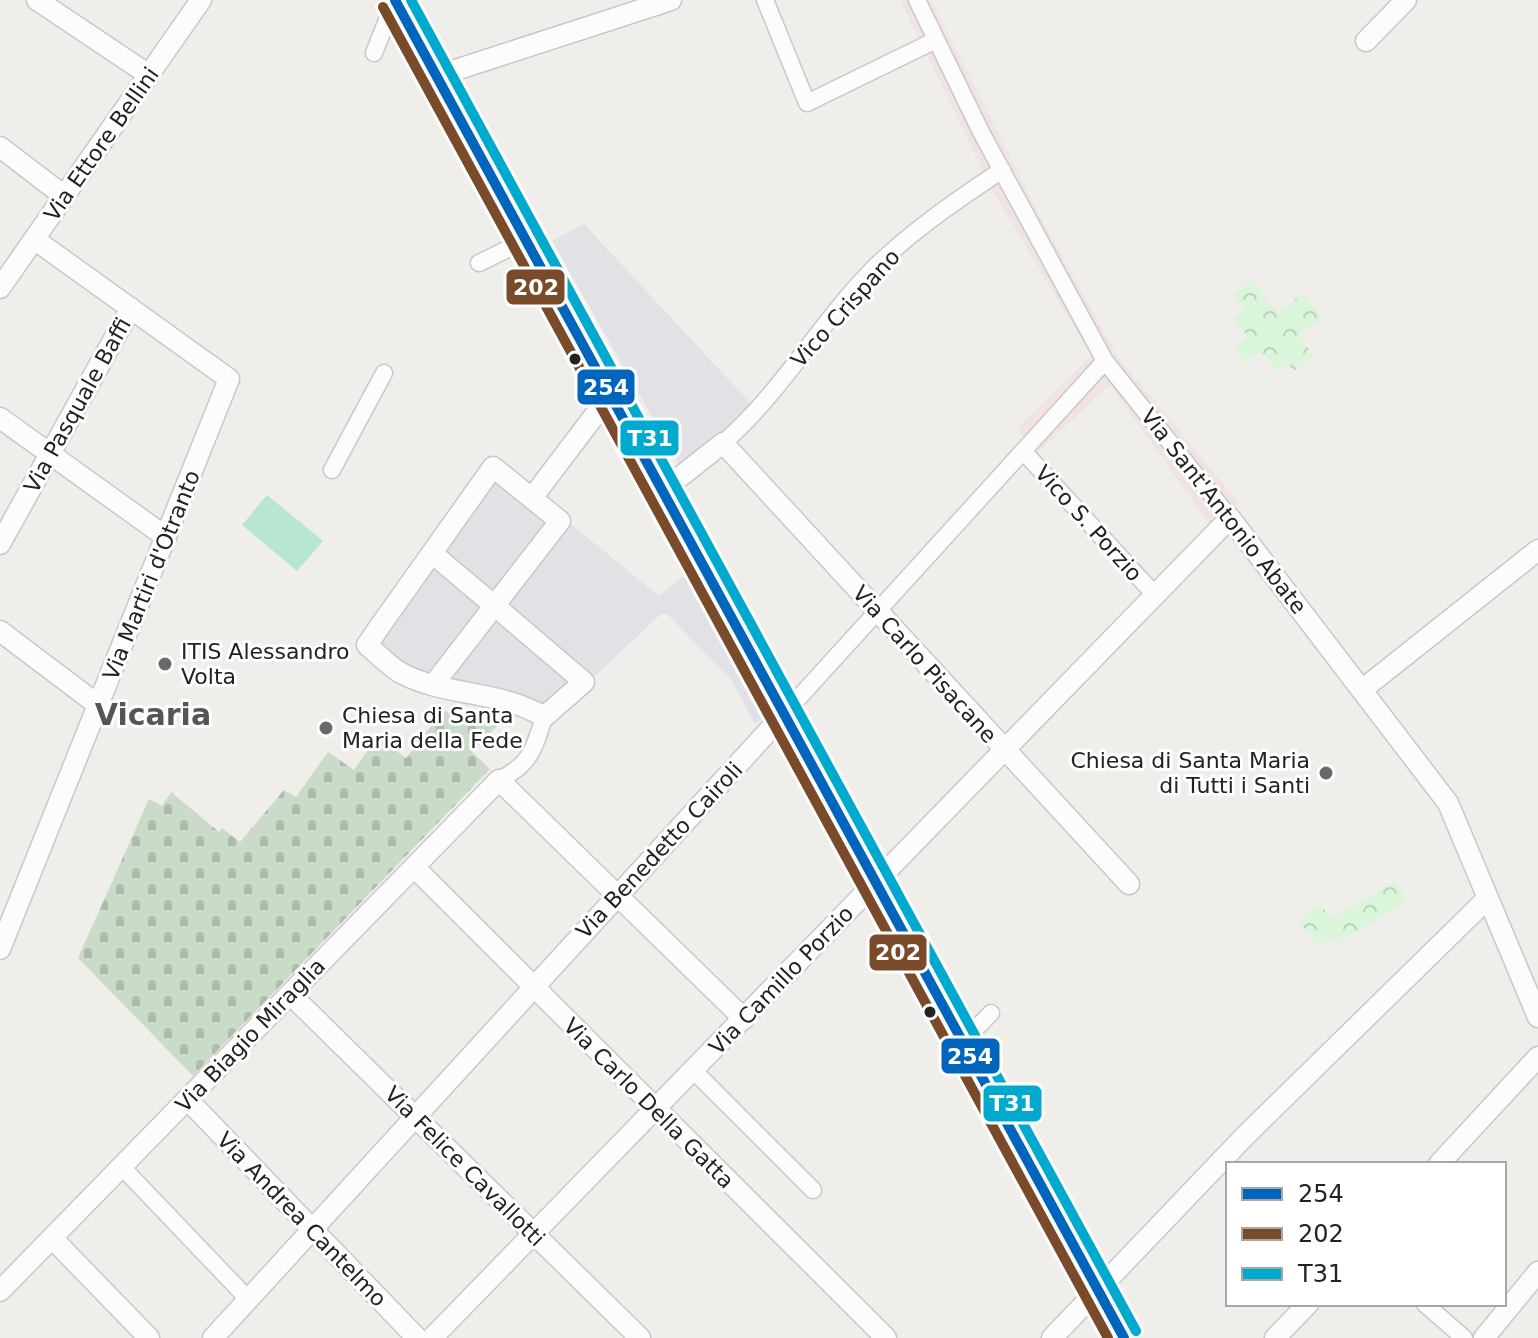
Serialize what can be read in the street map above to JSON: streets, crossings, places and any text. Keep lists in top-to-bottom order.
{
  "streets": {
    "street": [
      "Via Ettore Bellini",
      "Vico Crispano",
      "Via Pasquale Baffi",
      "Via Sant'Antonio Abate",
      "Vico S. Porzio",
      "Via Martiri d'Otranto",
      "Via Carlo Pisacane",
      "Via Benedetto Cairoli",
      "Via Camillo Porzio",
      "Via Biagio Miraglia",
      "Via Carlo Della Gatta",
      "Via Felice Cavallotti",
      "Via Andrea Cantelmo"
    ]
  },
  "crossings": [
    ["Vico Crispano", "Via Sant'Antonio Abate"],
    ["Vico Crispano", "Via Carlo Pisacane"],
    ["Via Pasquale Baffi", "Via Martiri d'Otranto"],
    ["Via Sant'Antonio Abate", "Via Benedetto Cairoli"],
    ["Via Sant'Antonio Abate", "Via Camillo Porzio"],
    ["Vico S. Porzio", "Via Benedetto Cairoli"],
    ["Vico S. Porzio", "Via Camillo Porzio"],
    ["Via Carlo Pisacane", "Via Benedetto Cairoli"],
    ["Via Carlo Pisacane", "Via Camillo Porzio"],
    ["Via Benedetto Cairoli", "Via Carlo Della Gatta"],
    ["Via Benedetto Cairoli", "Via Felice Cavallotti"],
    ["Via Benedetto Cairoli", "Via Andrea Cantelmo"],
    ["Via Camillo Porzio", "Via Carlo Della Gatta"],
    ["Via Camillo Porzio", "Via Felice Cavallotti"],
    ["Via Biagio Miraglia", "Via Carlo Della Gatta"],
    ["Via Biagio Miraglia", "Via Felice Cavallotti"],
    ["Via Biagio Miraglia", "Via Andrea Cantelmo"]
  ],
  "districts": ["Vicaria"],
  "places": ["ITIS Alessandro Volta", "Chiesa di Santa Maria della Fede", "Chiesa di Santa Maria di Tutti i Santi"],
  "lines": ["transit line 254", "transit line T31", "transit line 202"],
  "legend": ["254", "202", "T31"]
}
